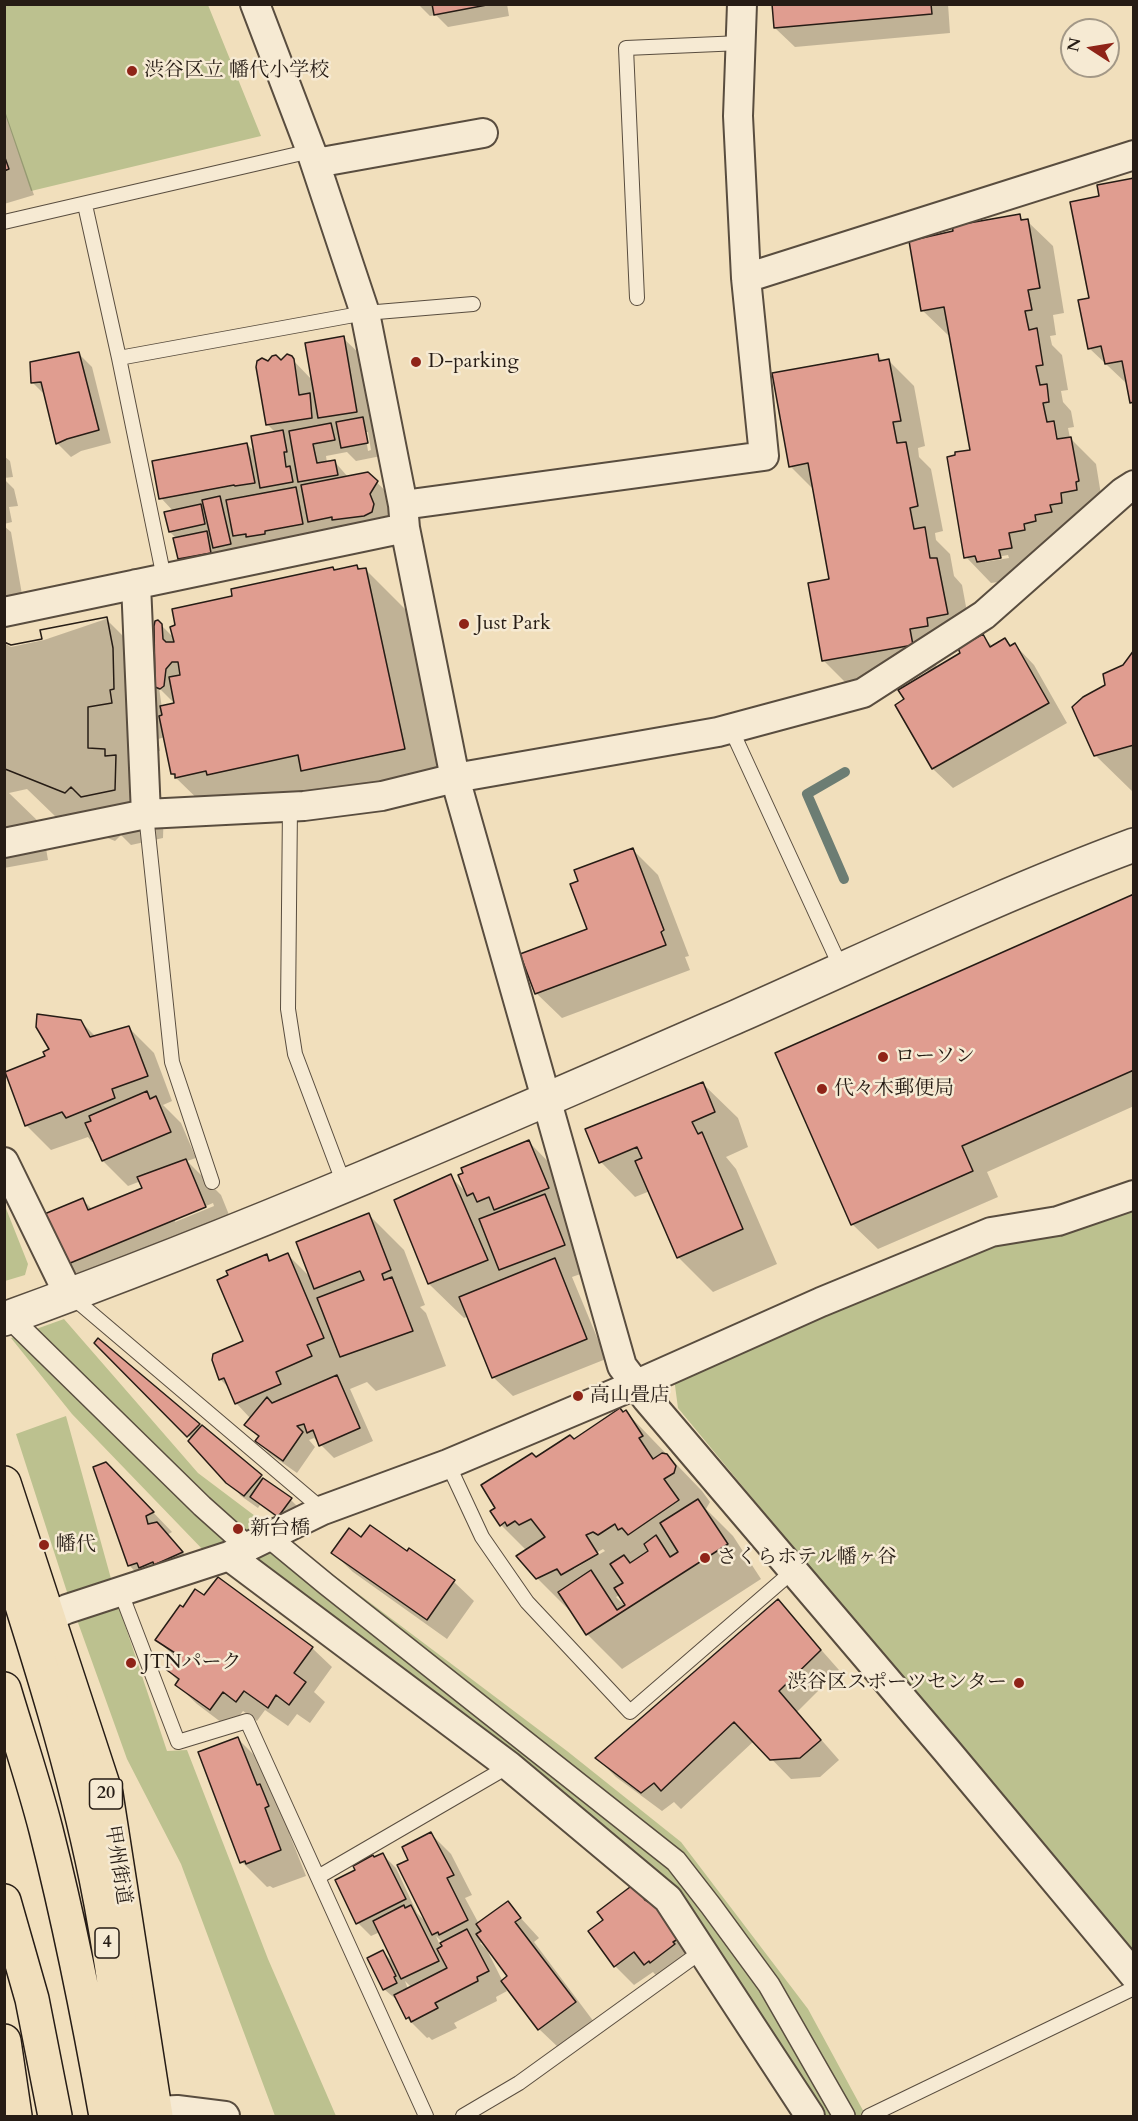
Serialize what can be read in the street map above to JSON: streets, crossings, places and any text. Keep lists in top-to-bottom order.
{
  "streets": {
    "highway": ["20", "甲州街道", "4"]
  },
  "crossings": [
    ["甲州街道", "4"]
  ],
  "places": [
    "渋谷区立 幡代小学校",
    "D-parking",
    "Just Park",
    "ローソン",
    "代々木郵便局",
    "高山畳店",
    "新台橋",
    "幡代",
    "さくらホテル幡ヶ谷",
    "JTNパーク",
    "渋谷区スポーツセンター"
  ],
  "north": "left"
}
